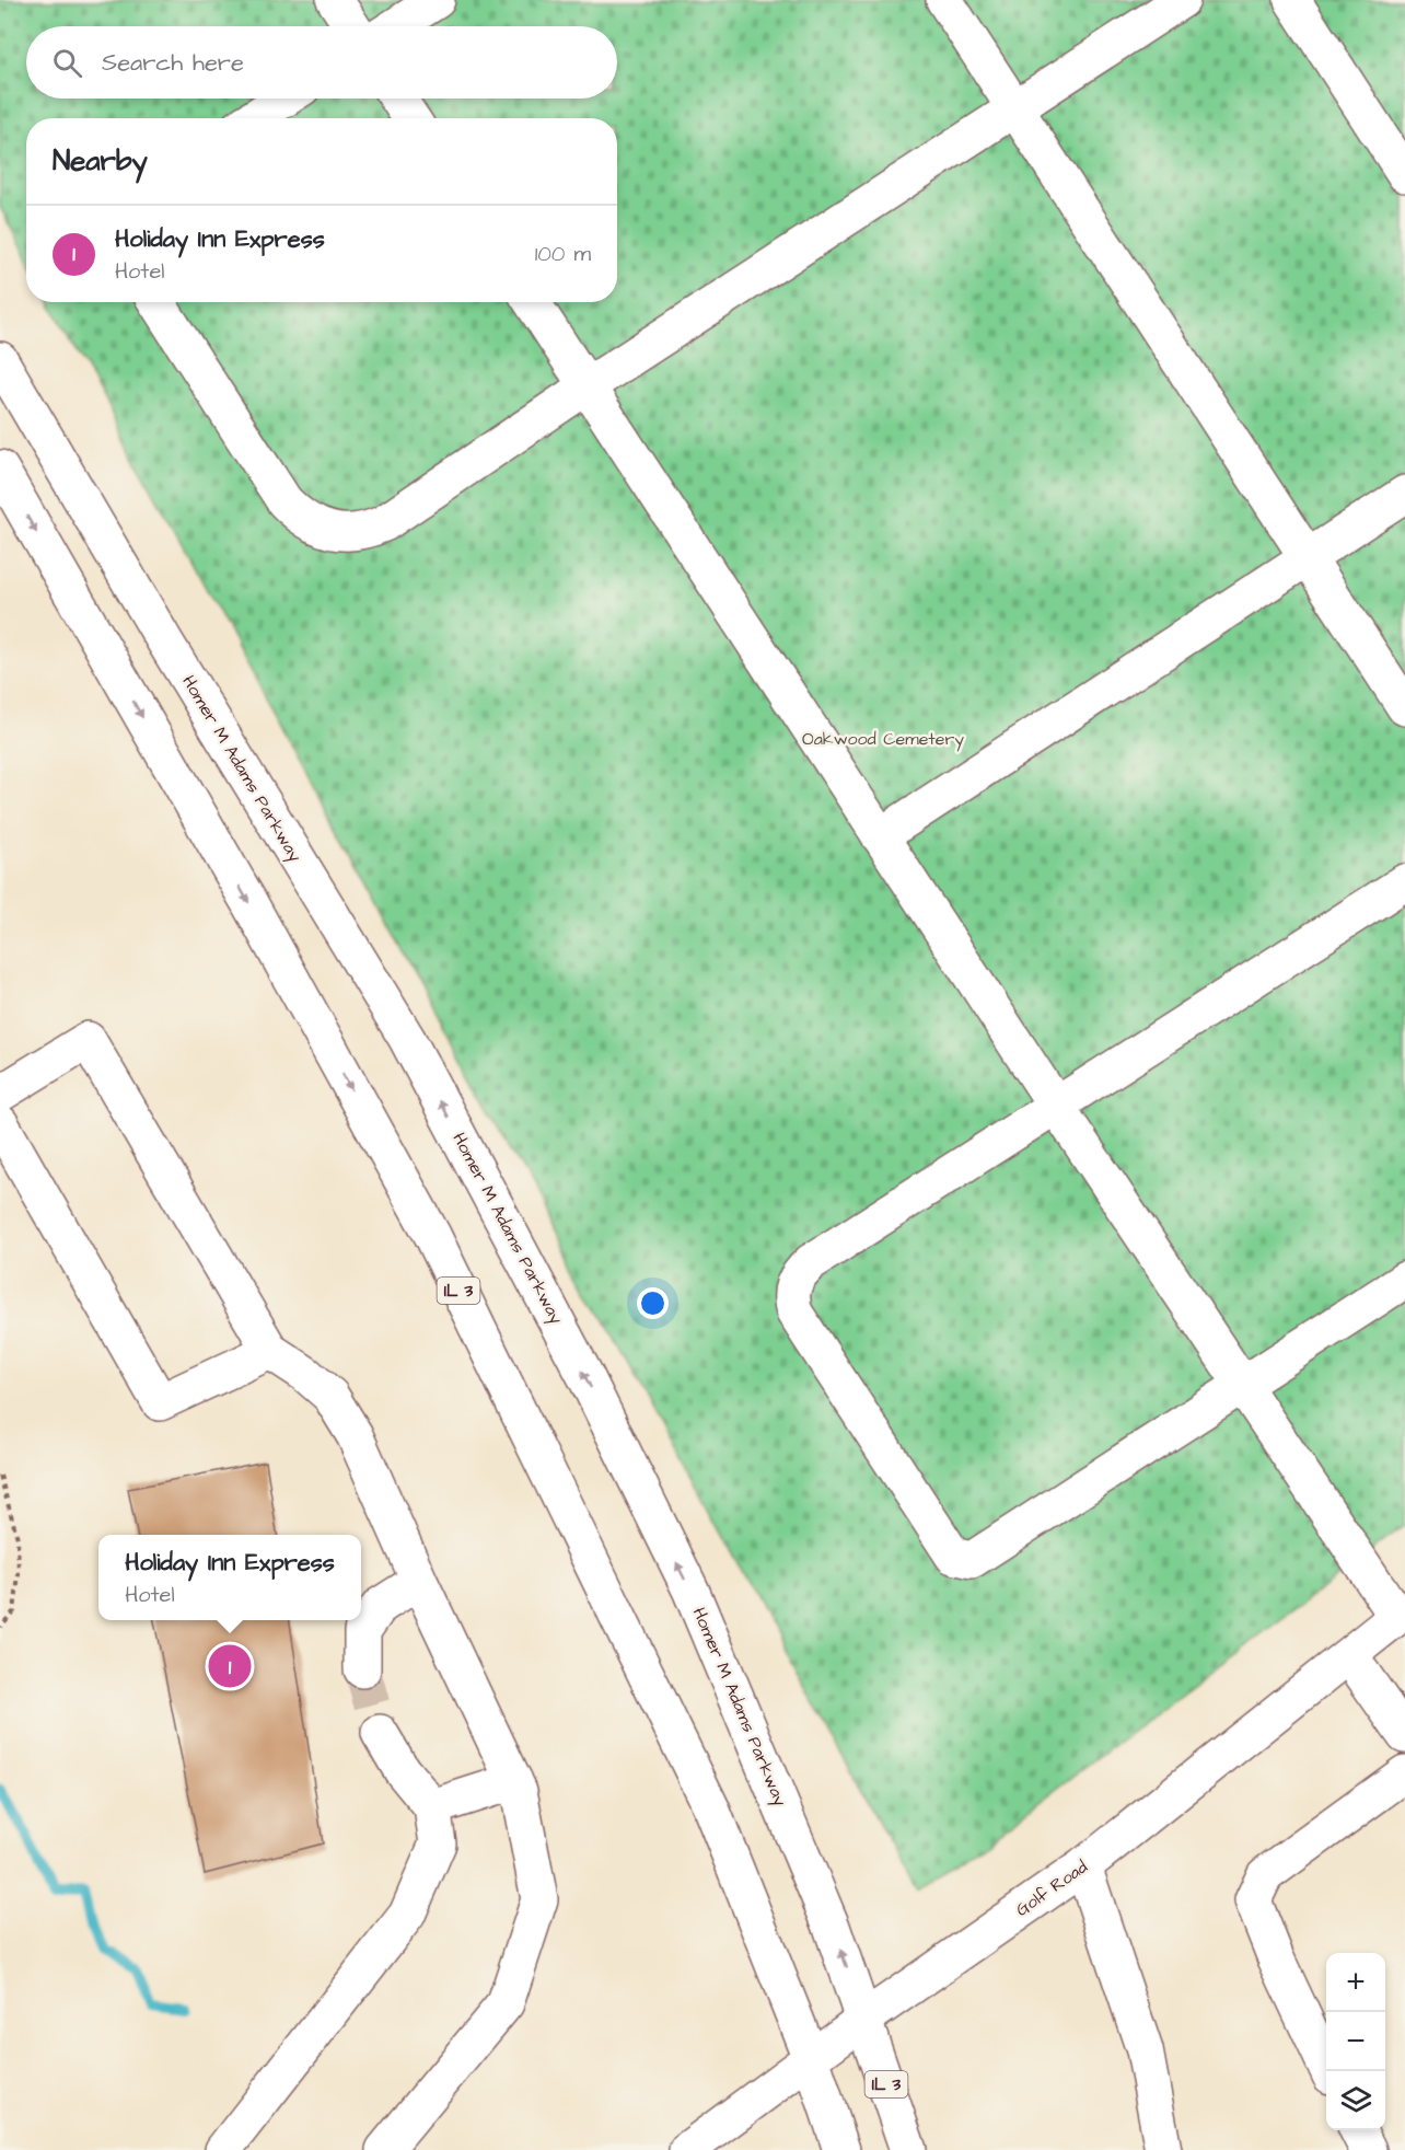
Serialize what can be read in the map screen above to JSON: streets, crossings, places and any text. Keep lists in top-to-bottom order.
{
  "streets": {
    "main road": ["Homer M Adams Parkway", "IL 3", "Golf Road"]
  },
  "crossings": [
    ["Homer M Adams Parkway", "Golf Road"],
    ["IL 3", "Golf Road"]
  ],
  "parks": ["Oakwood Cemetery"],
  "page": {
    "search": "Search here",
    "heading": "Nearby",
    "list": [
      {
        "mark": "1",
        "name": "Holiday Inn Express",
        "note": "Hotel",
        "value": "100 m"
      }
    ],
    "popup": ["Holiday Inn Express", "Hotel"],
    "pins": "1",
    "map_buttons": ["+", "−"]
  }
}
